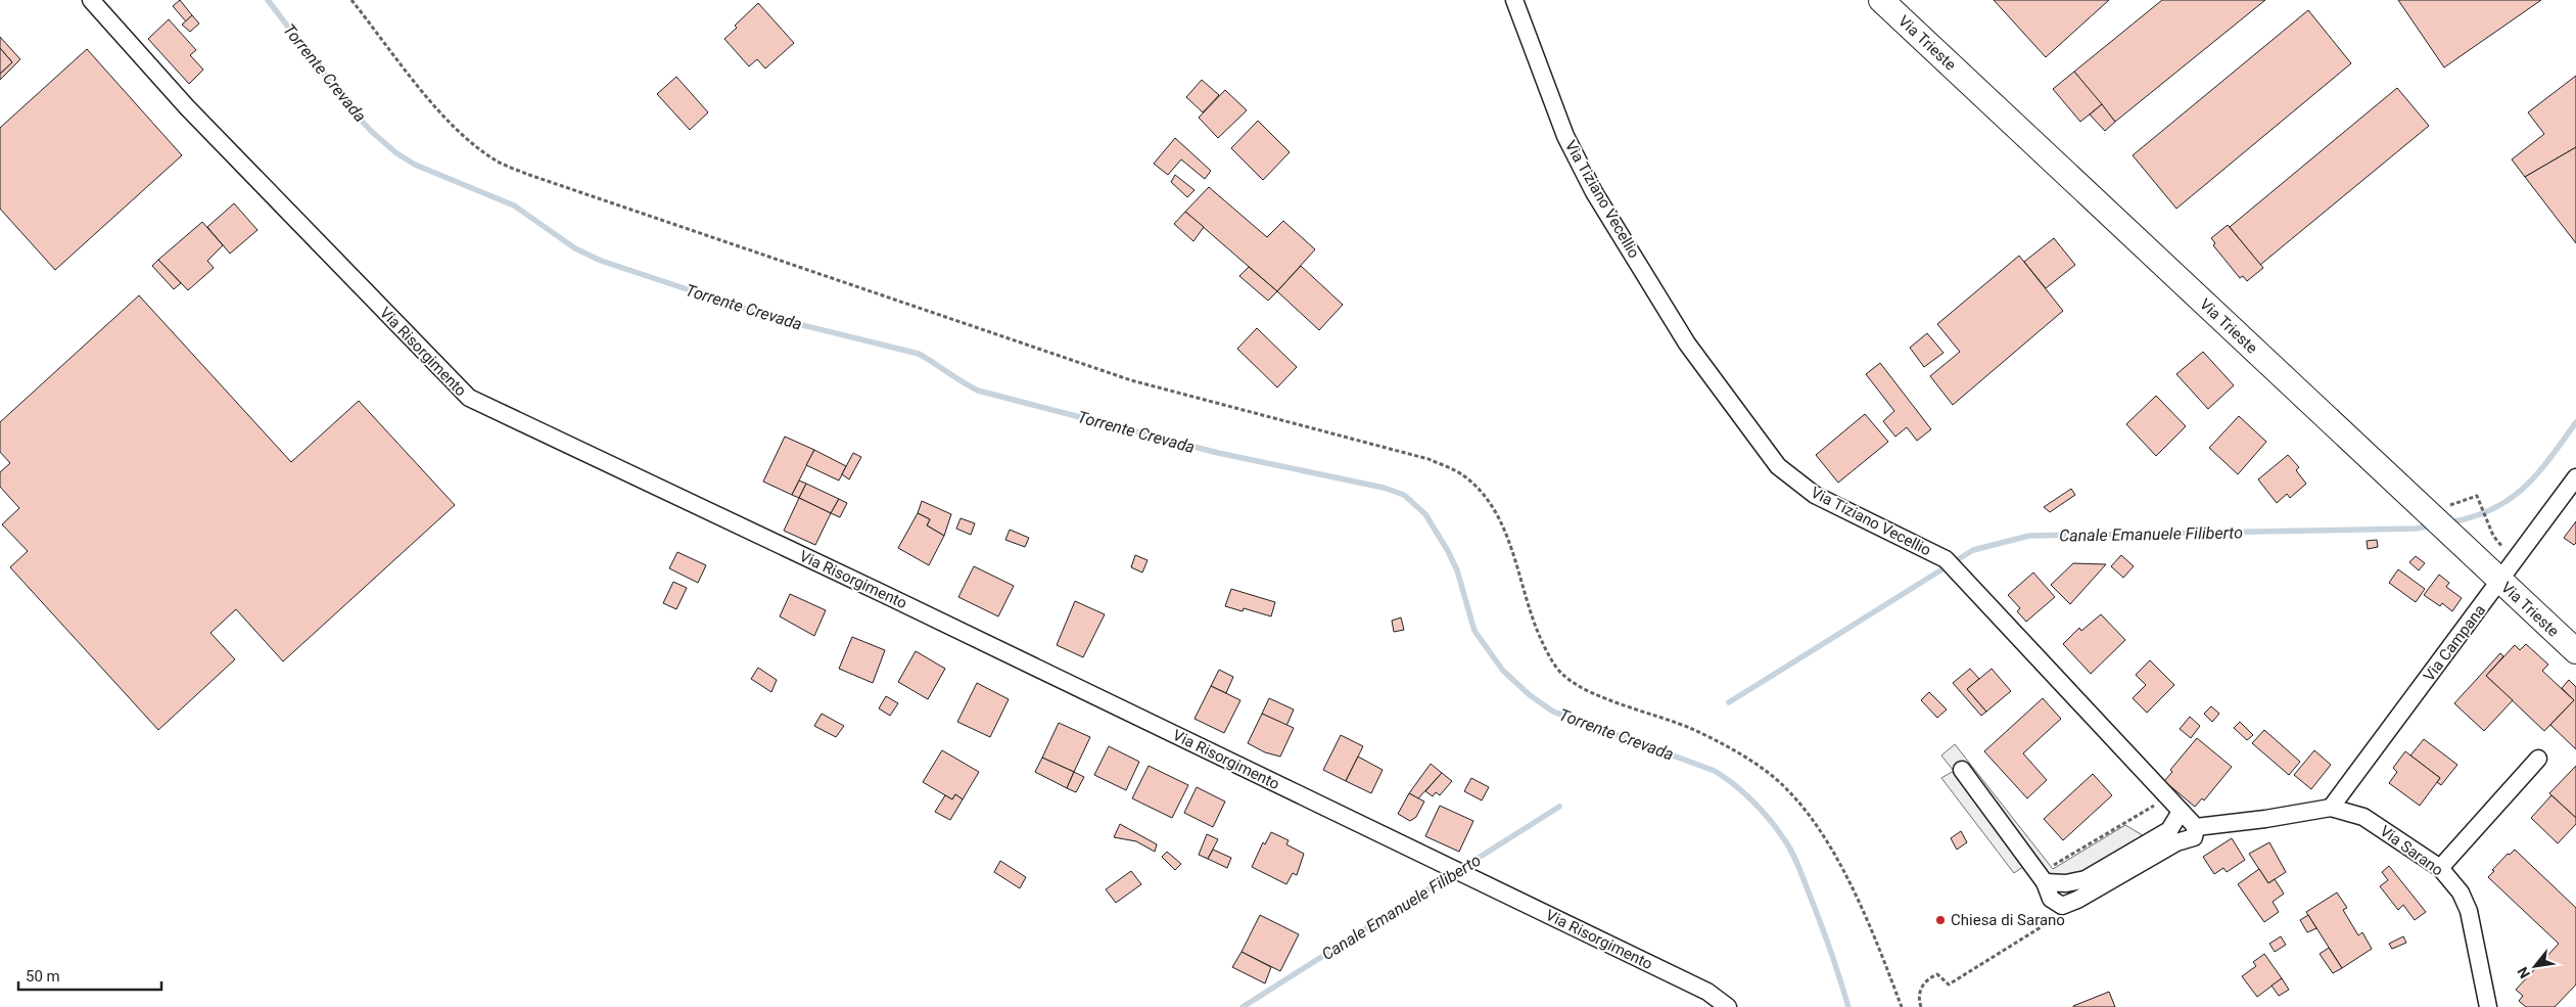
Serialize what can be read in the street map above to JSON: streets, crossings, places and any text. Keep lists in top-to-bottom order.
{
  "streets": {
    "street": [
      "Via Trieste",
      "Via Tiziano Vecellio",
      "Via Risorgimento",
      "Via Campana",
      "Via Sarano"
    ]
  },
  "crossings": [
    ["Via Trieste", "Via Campana"],
    ["Via Campana", "Via Sarano"]
  ],
  "water": ["Torrente Crevada", "Canale Emanuele Filiberto"],
  "places": ["Chiesa di Sarano"],
  "scale_bar": "50 m",
  "north": "bottom left"
}
